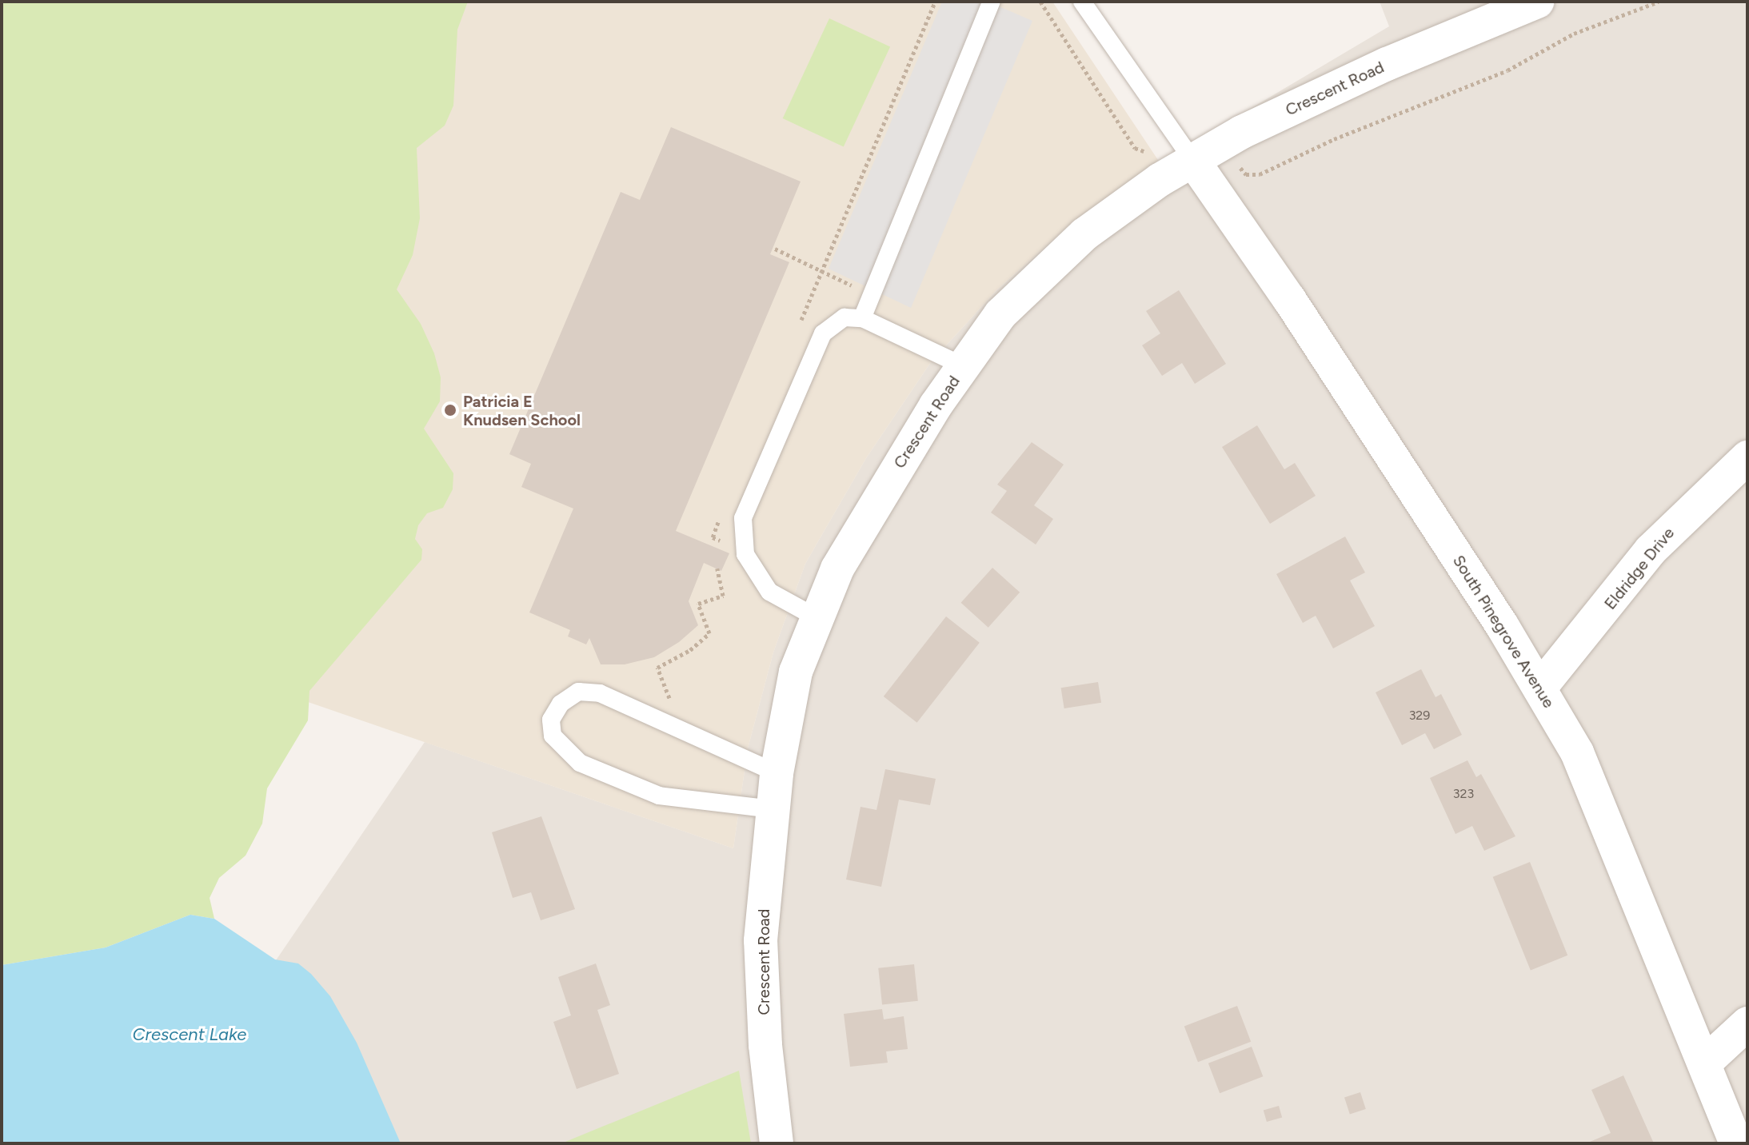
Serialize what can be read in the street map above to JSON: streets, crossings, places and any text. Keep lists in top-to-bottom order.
{
  "streets": {
    "street": ["Crescent Road", "Eldridge Drive", "South Pinegrove Avenue"]
  },
  "crossings": [
    ["Crescent Road", "South Pinegrove Avenue"],
    ["Eldridge Drive", "South Pinegrove Avenue"]
  ],
  "water": ["Crescent Lake"],
  "places": ["Patricia E Knudsen School"],
  "house_numbers": ["329", "323"]
}
